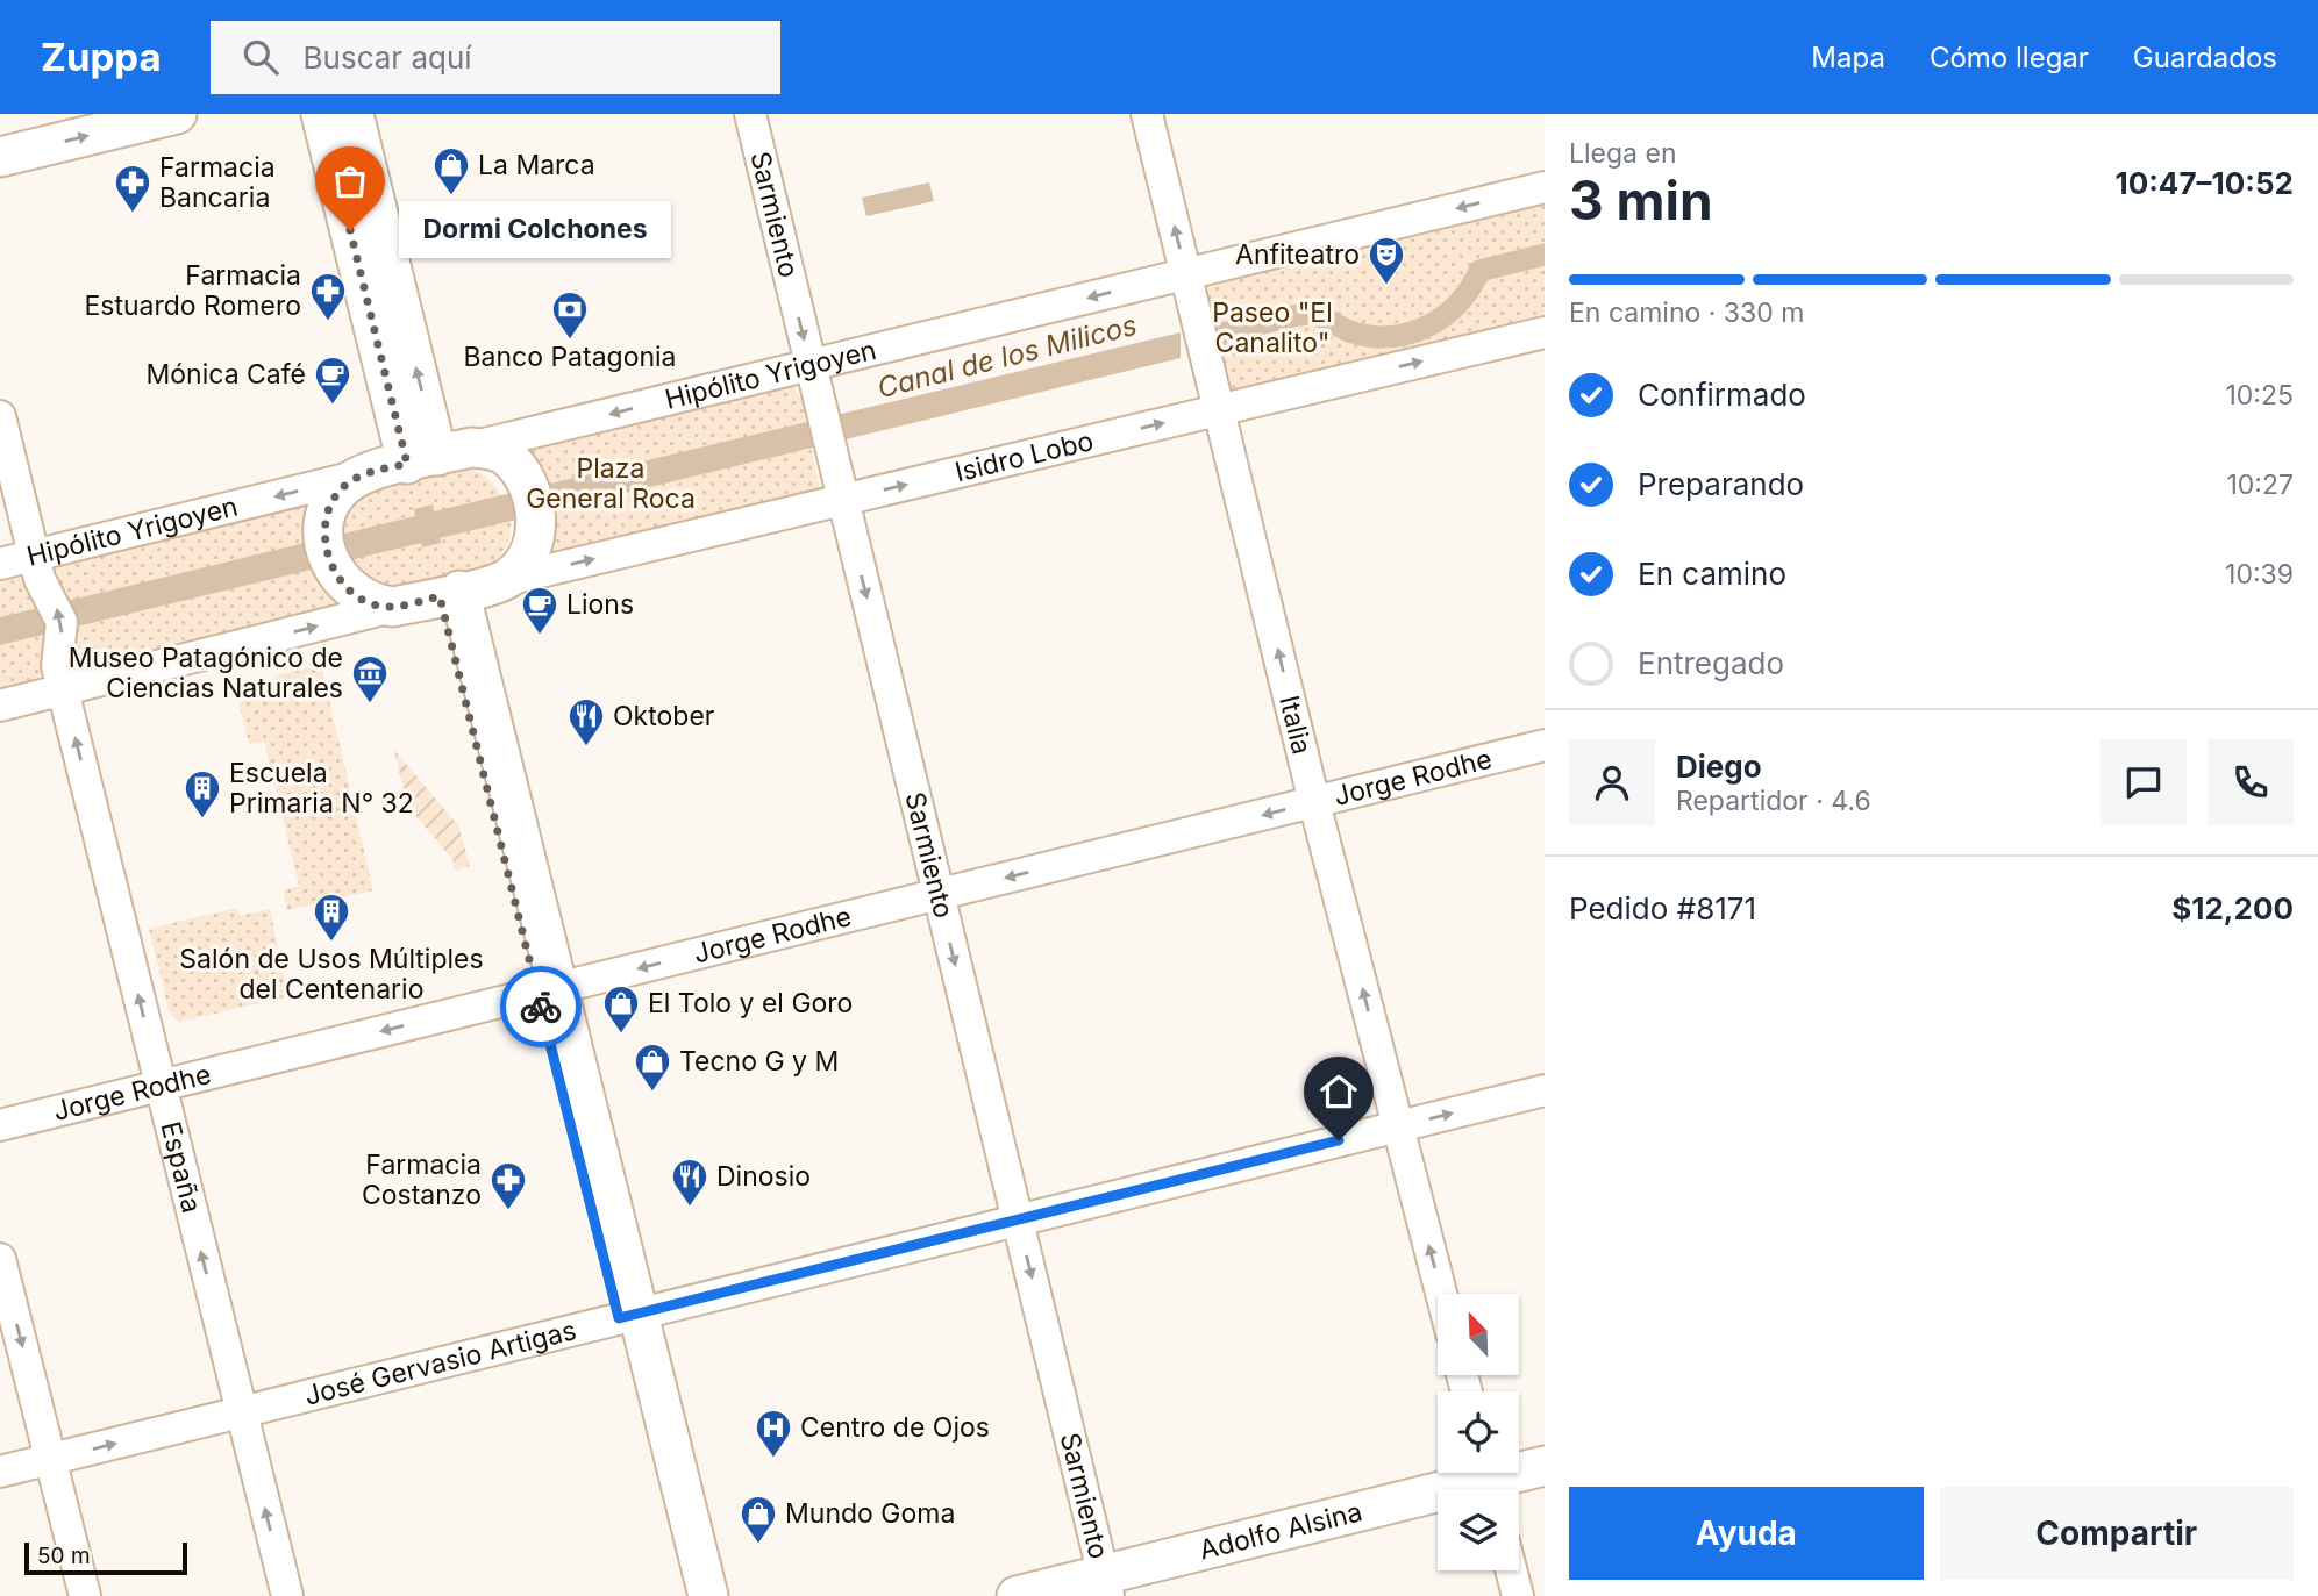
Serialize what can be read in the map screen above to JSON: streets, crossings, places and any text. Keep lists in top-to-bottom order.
{
  "streets": {
    "main road": ["Hipólito Yrigoyen", "Adolfo Alsina"],
    "street": [
      "Sarmiento",
      "Isidro Lobo",
      "Italia",
      "Jorge Rodhe",
      "España",
      "José Gervasio Artigas"
    ]
  },
  "crossings": [
    ["Sarmiento", "Hipólito Yrigoyen"],
    ["Sarmiento", "Isidro Lobo"],
    ["Sarmiento", "Jorge Rodhe"],
    ["Sarmiento", "José Gervasio Artigas"],
    ["Sarmiento", "Adolfo Alsina"],
    ["Hipólito Yrigoyen", "Isidro Lobo"],
    ["Hipólito Yrigoyen", "Italia"],
    ["Hipólito Yrigoyen", "España"],
    ["Isidro Lobo", "Italia"],
    ["Italia", "Jorge Rodhe"],
    ["Italia", "José Gervasio Artigas"],
    ["Jorge Rodhe", "España"],
    ["España", "José Gervasio Artigas"]
  ],
  "one_way": [
    "Sarmiento",
    "Hipólito Yrigoyen",
    "Isidro Lobo",
    "Italia",
    "Jorge Rodhe"
  ],
  "water": ["Canal de los Milicos"],
  "parks": ["Paseo \"El Canalito\"", "Plaza General Roca"],
  "places": {
    "shop": [
      "La Marca",
      "El Tolo y el Goro",
      "Tecno G y M",
      "Mundo Goma"
    ],
    "pharmacy": ["Farmacia Bancaria", "Farmacia Estuardo Romero", "Farmacia Costanzo"],
    "other": ["Dormi Colchones"],
    "theatre": ["Anfiteatro"],
    "bank": ["Banco Patagonia"],
    "cafe": ["Mónica Café", "Lions"],
    "museum": ["Museo Patagónico de Ciencias Naturales"],
    "restaurant": ["Oktober", "Dinosio"],
    "building": ["Escuela Primaria N° 32", "Salón de Usos Múltiples del Centenario"],
    "hospital": ["Centro de Ojos"]
  },
  "scale_bar": "50 m",
  "north": "top left",
  "page": {
    "header": "Zuppa",
    "search": "Buscar aquí",
    "nav": ["Mapa", "Cómo llegar", "Guardados"],
    "heading": ["3 min", "Llega en", "10:47–10:52"],
    "panel": [
      "Diego",
      "Repartidor · 4.6",
      "Pedido #8171",
      "$12,200"
    ],
    "bubble": "Dormi Colchones",
    "bar": "En camino · 330 m",
    "list": [
      ["Confirmado", "10:25"],
      ["Preparando", "10:27"],
      ["En camino", "10:39"],
      "Entregado"
    ],
    "buttons": ["Ayuda", "Compartir"],
    "scale": "50 m"
  }
}
